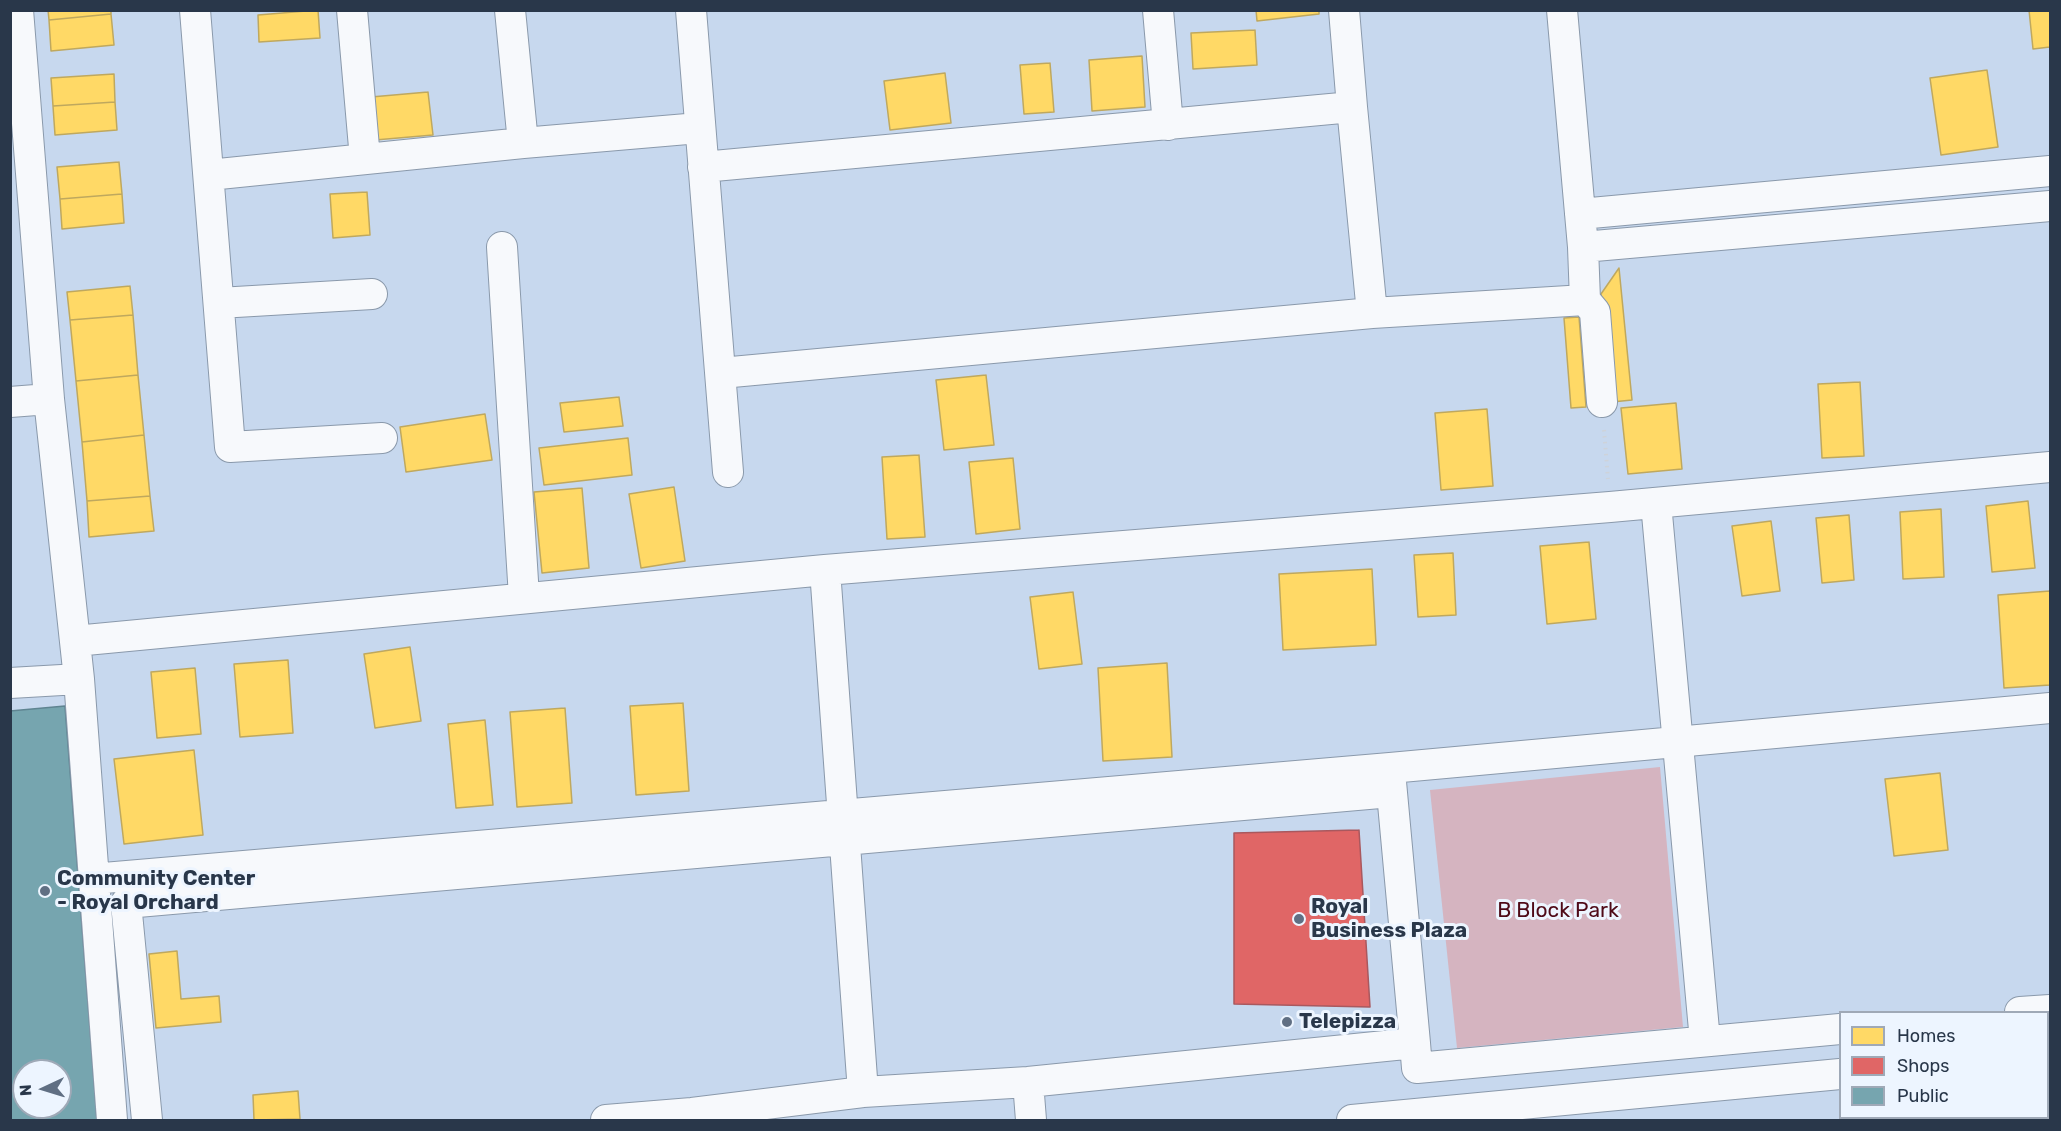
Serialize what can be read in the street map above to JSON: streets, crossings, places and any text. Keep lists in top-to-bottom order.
{
  "parks": ["B Block Park"],
  "places": ["Community Center - Royal Orchard", "Royal Business Plaza", "Telepizza"],
  "legend": ["Homes", "Shops", "Public"],
  "north": "left"
}
